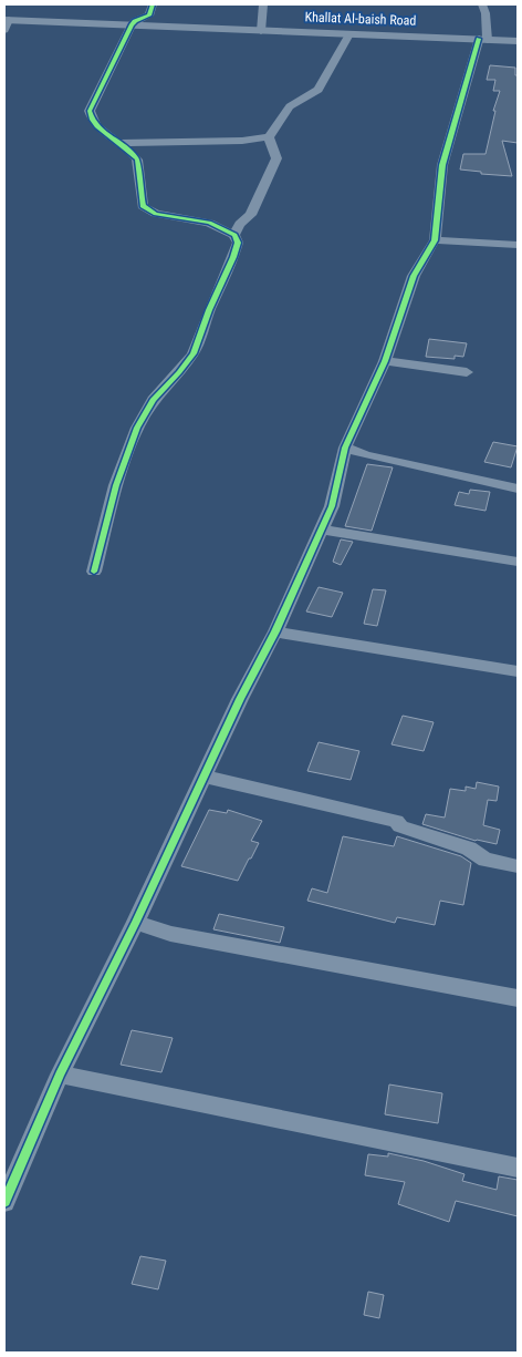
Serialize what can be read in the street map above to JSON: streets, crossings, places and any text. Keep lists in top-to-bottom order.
{
  "streets": {
    "street": ["Khallat Al-baish Road"]
  }
}
